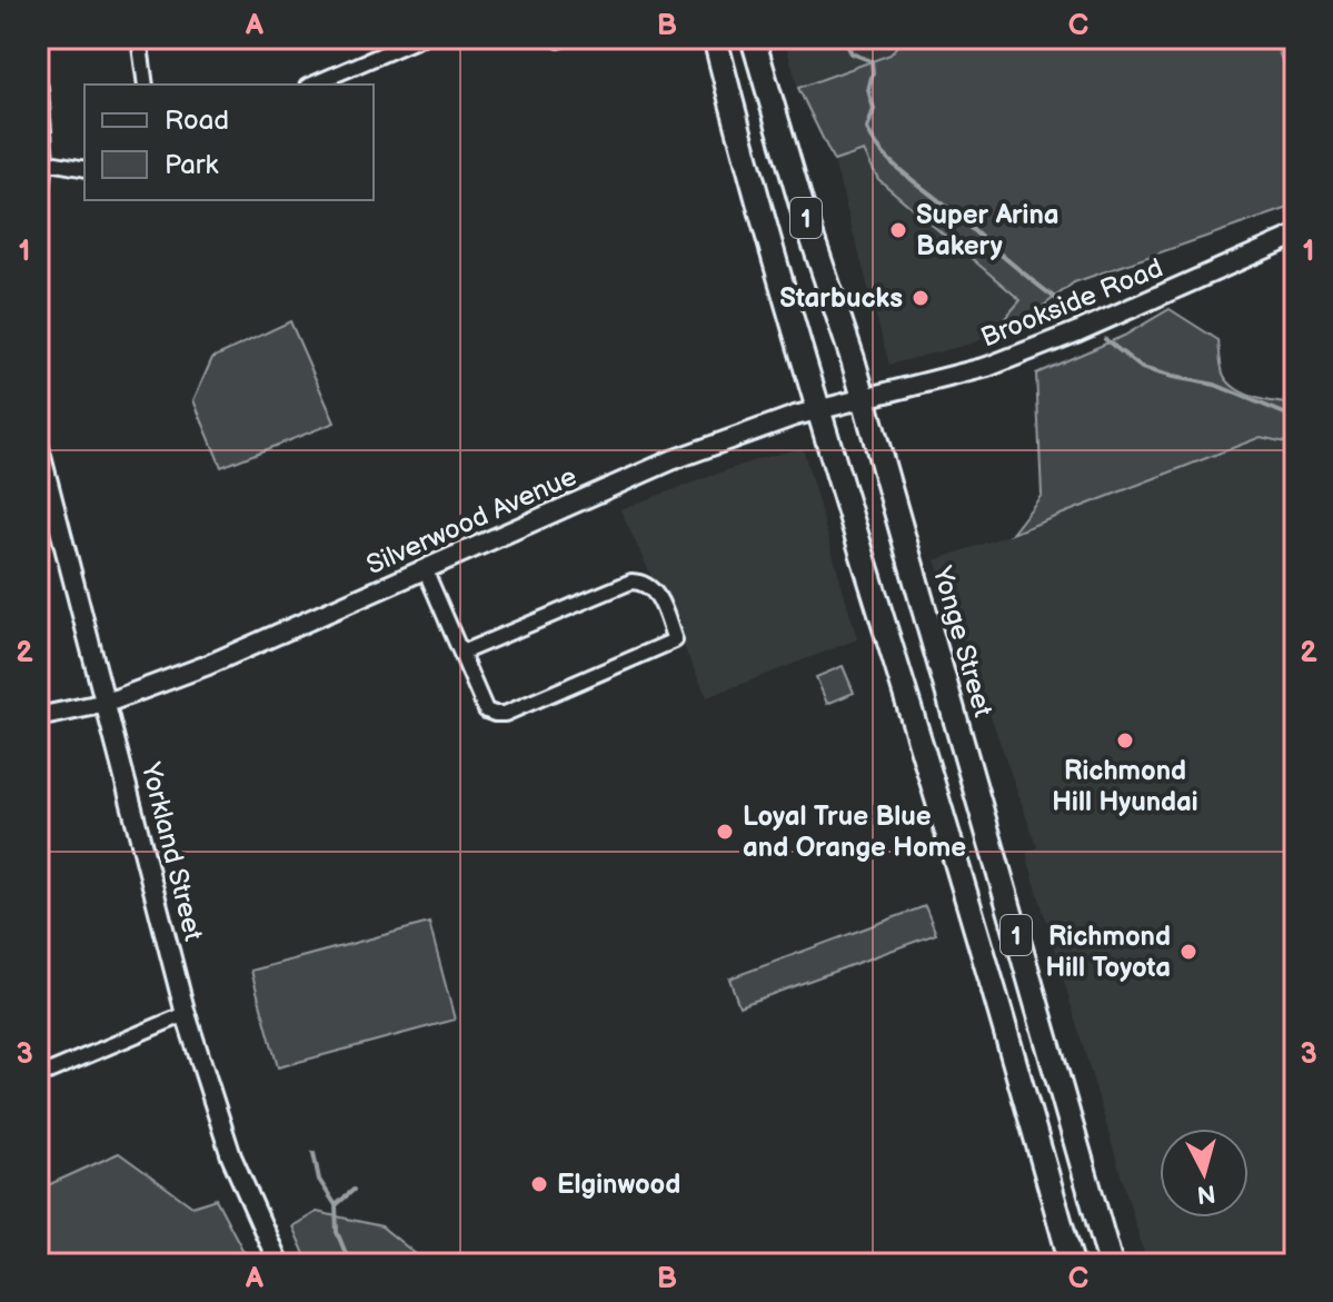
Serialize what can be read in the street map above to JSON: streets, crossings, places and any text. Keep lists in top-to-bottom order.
{
  "streets": {
    "main road": ["1", "Yonge Street"],
    "street": ["Brookside Road", "Silverwood Avenue", "Yorkland Street"]
  },
  "crossings": [
    ["1", "Silverwood Avenue"],
    ["Brookside Road", "Silverwood Avenue"],
    ["Brookside Road", "Yonge Street"],
    ["Silverwood Avenue", "Yonge Street"],
    ["Silverwood Avenue", "Yorkland Street"]
  ],
  "places": [
    "Super Arina Bakery",
    "Starbucks",
    "Richmond Hill Hyundai",
    "Loyal True Blue and Orange Home",
    "Richmond Hill Toyota",
    "Elginwood"
  ],
  "legend": ["Road", "Park"],
  "north": "bottom",
  "grid": {
    "columns": ["A", "B", "C"],
    "rows": ["1", "2", "3"]
  }
}
